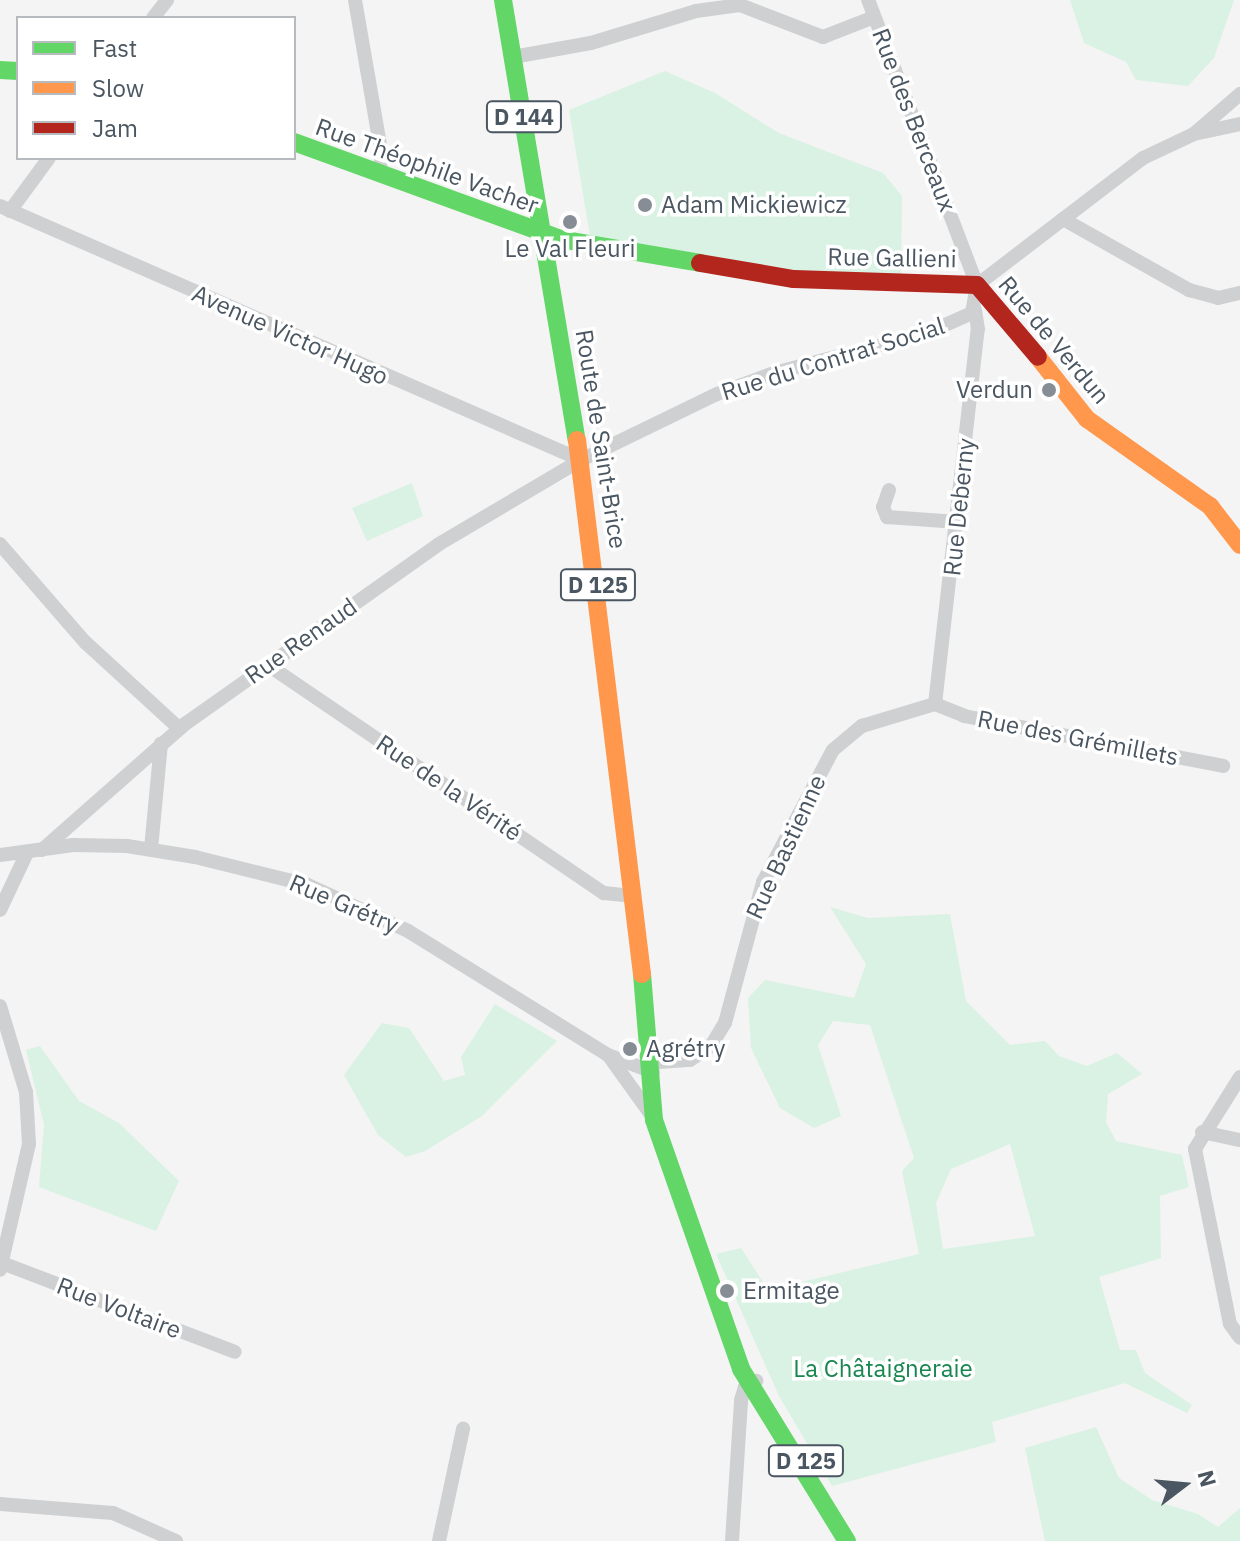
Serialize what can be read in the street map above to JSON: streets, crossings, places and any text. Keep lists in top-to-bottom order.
{
  "streets": {
    "main road": [
      "D 144",
      "Rue Théophile Vacher",
      "Rue Gallieni",
      "Rue de Verdun",
      "Route de Saint-Brice",
      "D 125"
    ],
    "street": [
      "Rue des Berceaux",
      "Avenue Victor Hugo",
      "Rue du Contrat Social",
      "Rue Deberny",
      "Rue Renaud",
      "Rue des Grémillets",
      "Rue de la Vérité",
      "Rue Bastienne",
      "Rue Grétry",
      "Rue Voltaire"
    ]
  },
  "crossings": [
    ["D 144", "Rue Théophile Vacher"],
    ["D 144", "Rue Gallieni"],
    ["D 144", "Route de Saint-Brice"],
    ["Rue des Berceaux", "Rue Gallieni"],
    ["Rue des Berceaux", "Rue de Verdun"],
    ["Rue des Berceaux", "Rue du Contrat Social"],
    ["Rue Théophile Vacher", "Rue Gallieni"],
    ["Rue Théophile Vacher", "Route de Saint-Brice"],
    ["Rue Gallieni", "Rue de Verdun"],
    ["Rue Gallieni", "Rue du Contrat Social"],
    ["Rue Gallieni", "Route de Saint-Brice"],
    ["Avenue Victor Hugo", "Rue du Contrat Social"],
    ["Avenue Victor Hugo", "Route de Saint-Brice"],
    ["Avenue Victor Hugo", "Rue Renaud"],
    ["Rue de Verdun", "Rue du Contrat Social"],
    ["Rue du Contrat Social", "Route de Saint-Brice"],
    ["Rue du Contrat Social", "Rue Deberny"],
    ["Rue du Contrat Social", "Rue Renaud"],
    ["Route de Saint-Brice", "Rue Renaud"],
    ["Route de Saint-Brice", "Rue de la Vérité"],
    ["Route de Saint-Brice", "Rue Bastienne"],
    ["Route de Saint-Brice", "Rue Grétry"],
    ["Rue Deberny", "Rue des Grémillets"],
    ["Rue Deberny", "Rue Bastienne"],
    ["Rue Renaud", "Rue de la Vérité"],
    ["Rue Renaud", "Rue Grétry"],
    ["Rue des Grémillets", "Rue Bastienne"],
    ["Rue Bastienne", "Rue Grétry"]
  ],
  "parks": ["La Châtaigneraie"],
  "places": [
    "Adam Mickiewicz",
    "Le Val Fleuri",
    "Verdun",
    "Agrétry",
    "Ermitage"
  ],
  "legend": ["Fast", "Slow", "Jam"],
  "north": "right"
}
